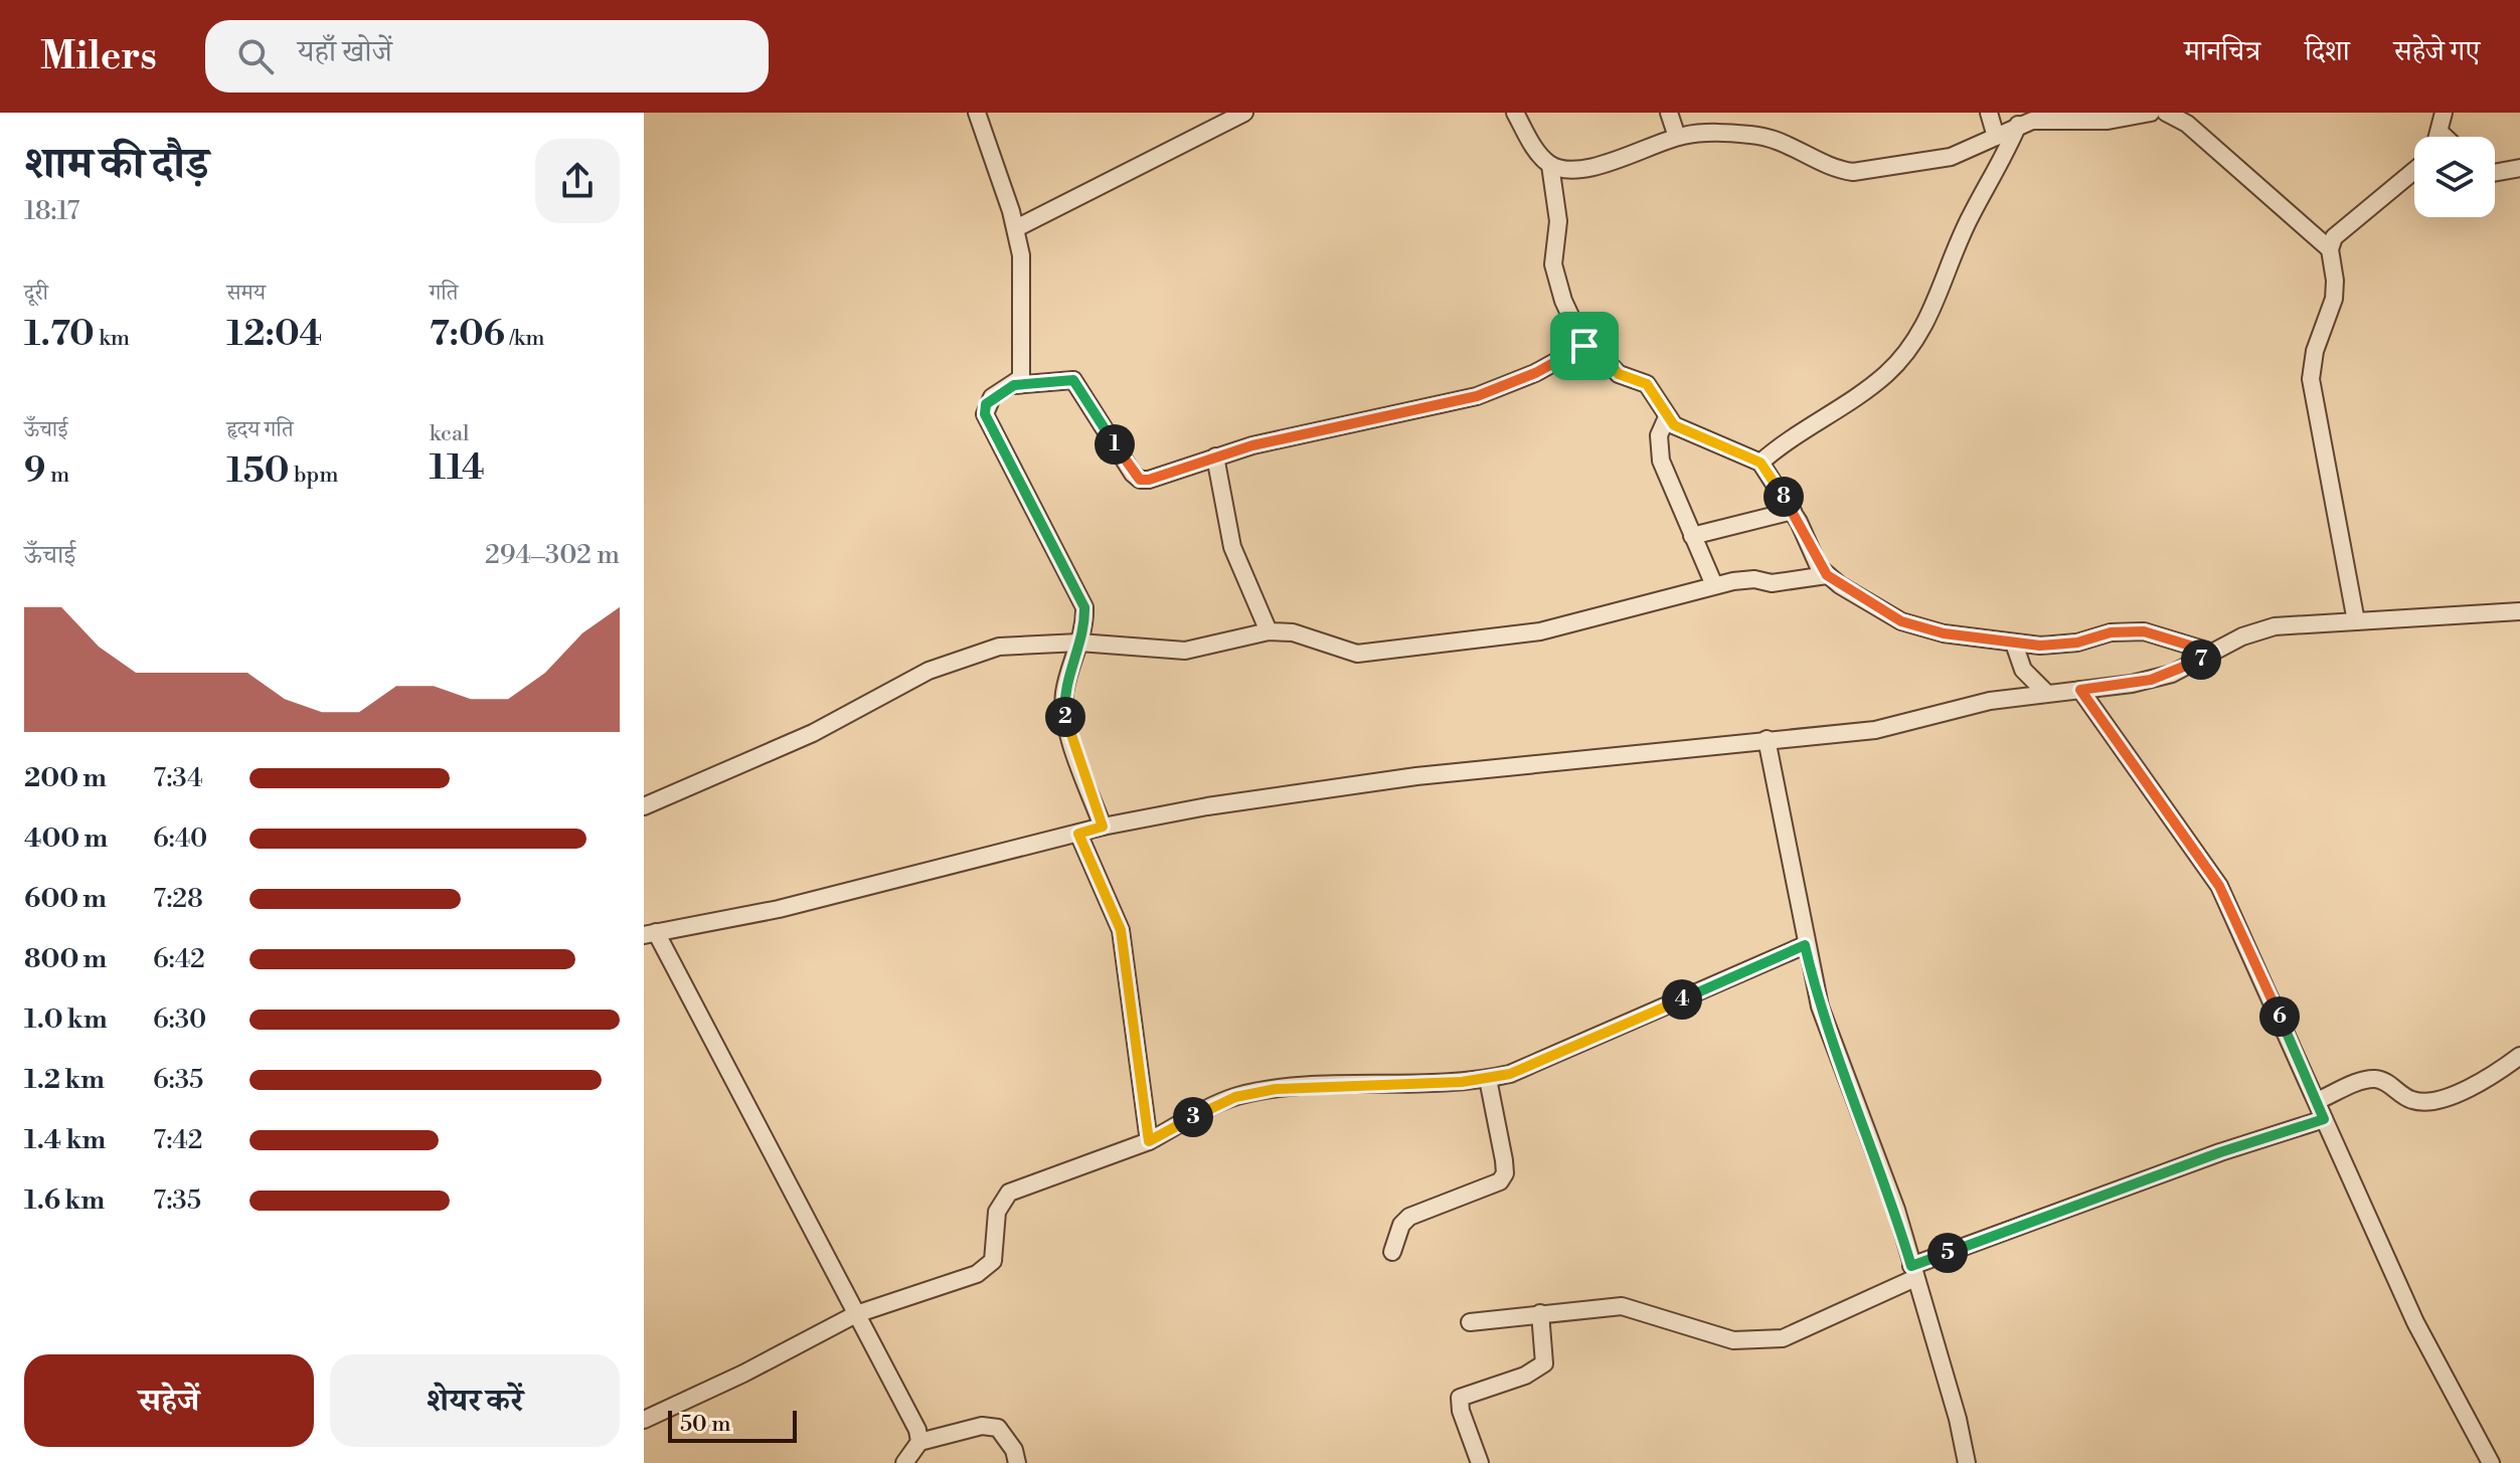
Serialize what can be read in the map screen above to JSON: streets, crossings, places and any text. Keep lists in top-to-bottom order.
{
  "scale_bar": "50 m",
  "page": {
    "header": "Milers",
    "search": "यहाँ खोजें",
    "nav": ["मानचित्र", "दिशा", "सहेजे गए"],
    "heading": ["शाम की दौड़", "18:17"],
    "stats": [
      ["दूरी", "1.70 km"],
      ["समय", "12:04"],
      ["गति", "7:06 /km"],
      ["ऊँचाई", "9 m"],
      ["हृदय गति", "150 bpm"],
      ["kcal", "114"]
    ],
    "pins": [
      "1",
      "8",
      "7",
      "2",
      "4",
      "6",
      "3",
      "5"
    ],
    "chart": ["ऊँचाई", "294–302 m"],
    "list": [
      {
        "name": "200 m",
        "note": "7:34"
      },
      {
        "name": "400 m",
        "note": "6:40"
      },
      {
        "name": "600 m",
        "note": "7:28"
      },
      {
        "name": "800 m",
        "note": "6:42"
      },
      {
        "name": "1.0 km",
        "note": "6:30"
      },
      {
        "name": "1.2 km",
        "note": "6:35"
      },
      {
        "name": "1.4 km",
        "note": "7:42"
      },
      {
        "name": "1.6 km",
        "note": "7:35"
      }
    ],
    "buttons": ["सहेजें", "शेयर करें"],
    "scale": "50 m"
  }
}
